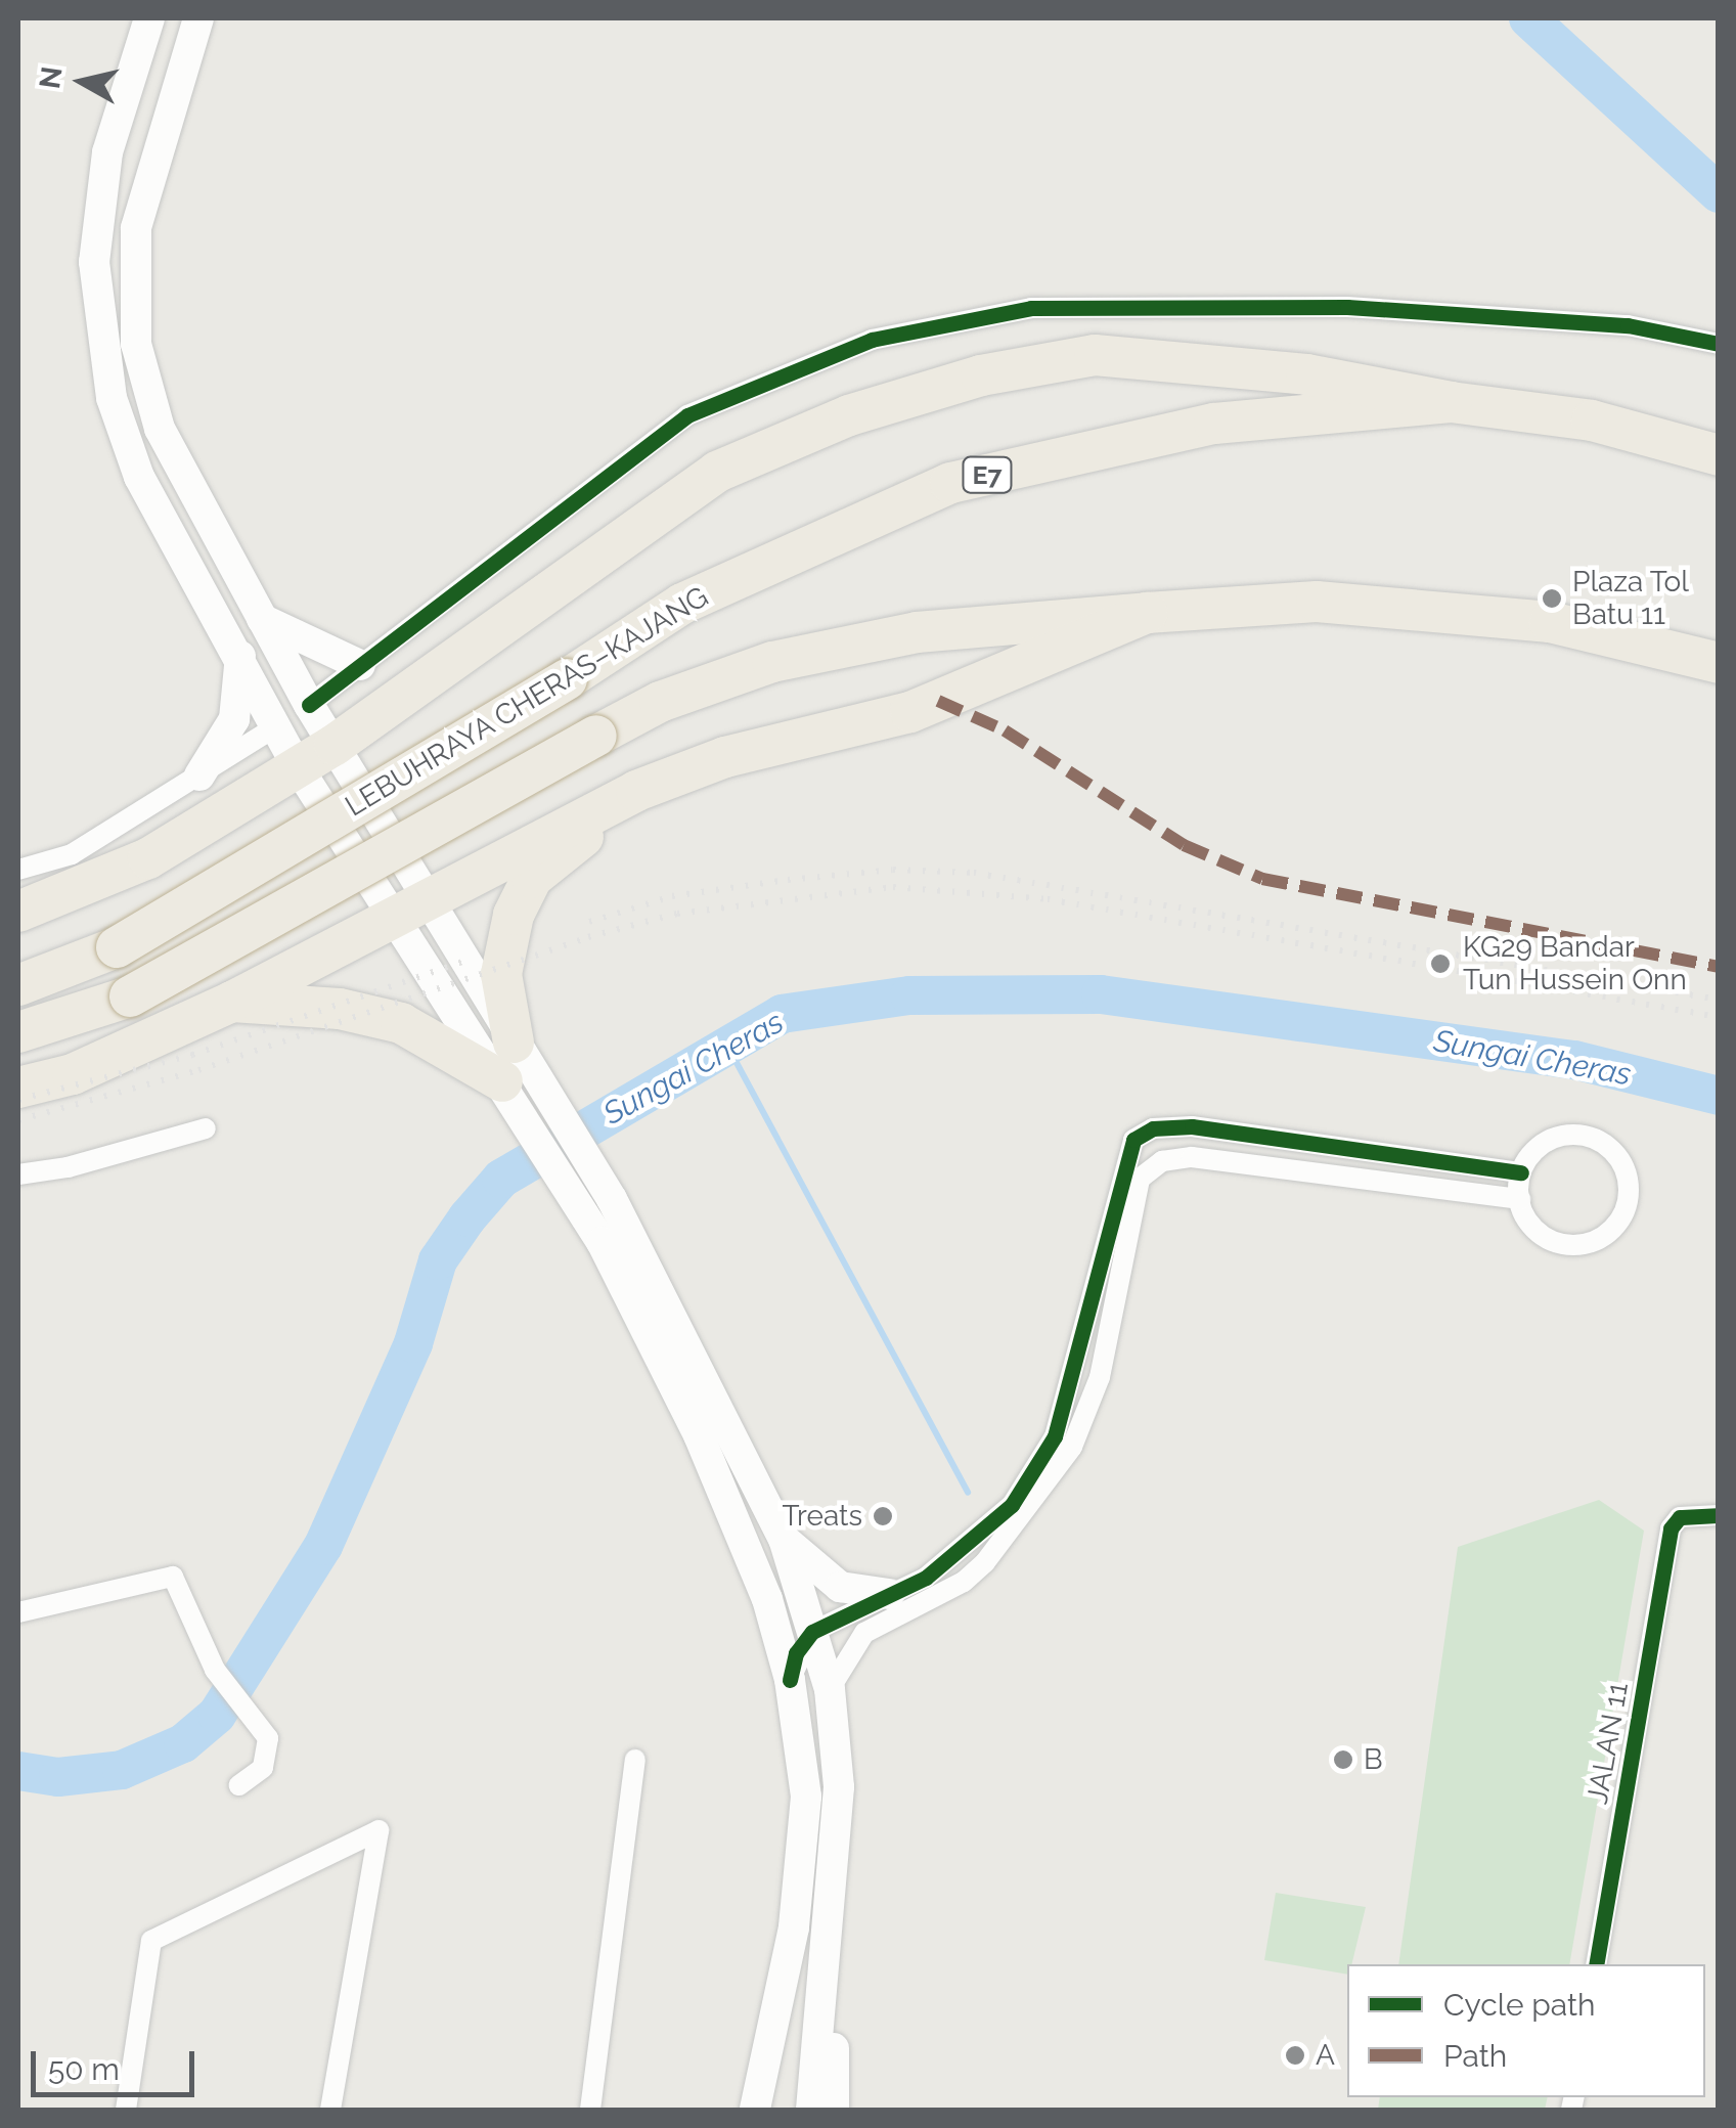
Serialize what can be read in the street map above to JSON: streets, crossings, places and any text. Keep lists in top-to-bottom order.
{
  "streets": {
    "highway": ["E7", "LEBUHRAYA CHERAS–KAJANG"],
    "street": ["JALAN 11"]
  },
  "water": ["Sungai Cheras"],
  "places": [
    "Plaza Tol Batu 11",
    "KG29 Bandar Tun Hussein Onn",
    "Treats",
    "B",
    "A"
  ],
  "legend": ["Cycle path", "Path"],
  "scale_bar": "50 m",
  "north": "left"
}
